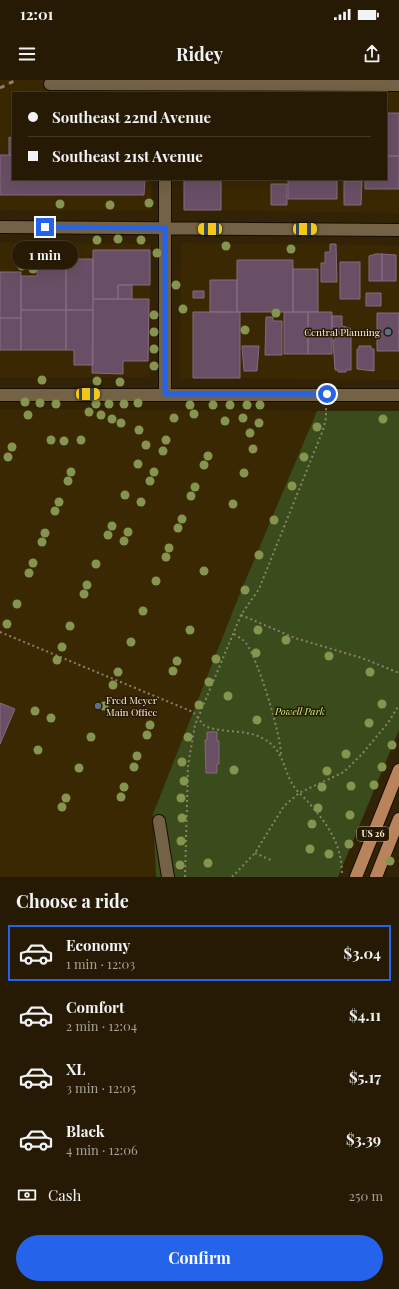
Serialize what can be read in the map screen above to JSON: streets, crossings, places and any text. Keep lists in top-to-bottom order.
{
  "streets": {
    "main road": ["US 26"]
  },
  "parks": ["Powell Park"],
  "places": ["Central Planning", "Fred Meyer Main Office"],
  "page": {
    "status": "12:01",
    "header": "Ridey",
    "banner": ["Southeast 22nd Avenue", "Southeast 21st Avenue"],
    "bubble": "1 min",
    "heading": "Choose a ride",
    "list": [
      {
        "name": "Economy",
        "note": "1 min · 12:03",
        "value": "$3.04"
      },
      {
        "name": "Comfort",
        "note": "2 min · 12:04",
        "value": "$4.11"
      },
      {
        "name": "XL",
        "note": "3 min · 12:05",
        "value": "$5.17"
      },
      {
        "name": "Black",
        "note": "4 min · 12:06",
        "value": "$3.39"
      }
    ],
    "pay": ["Cash", "250 m"],
    "buttons": "Confirm"
  }
}
